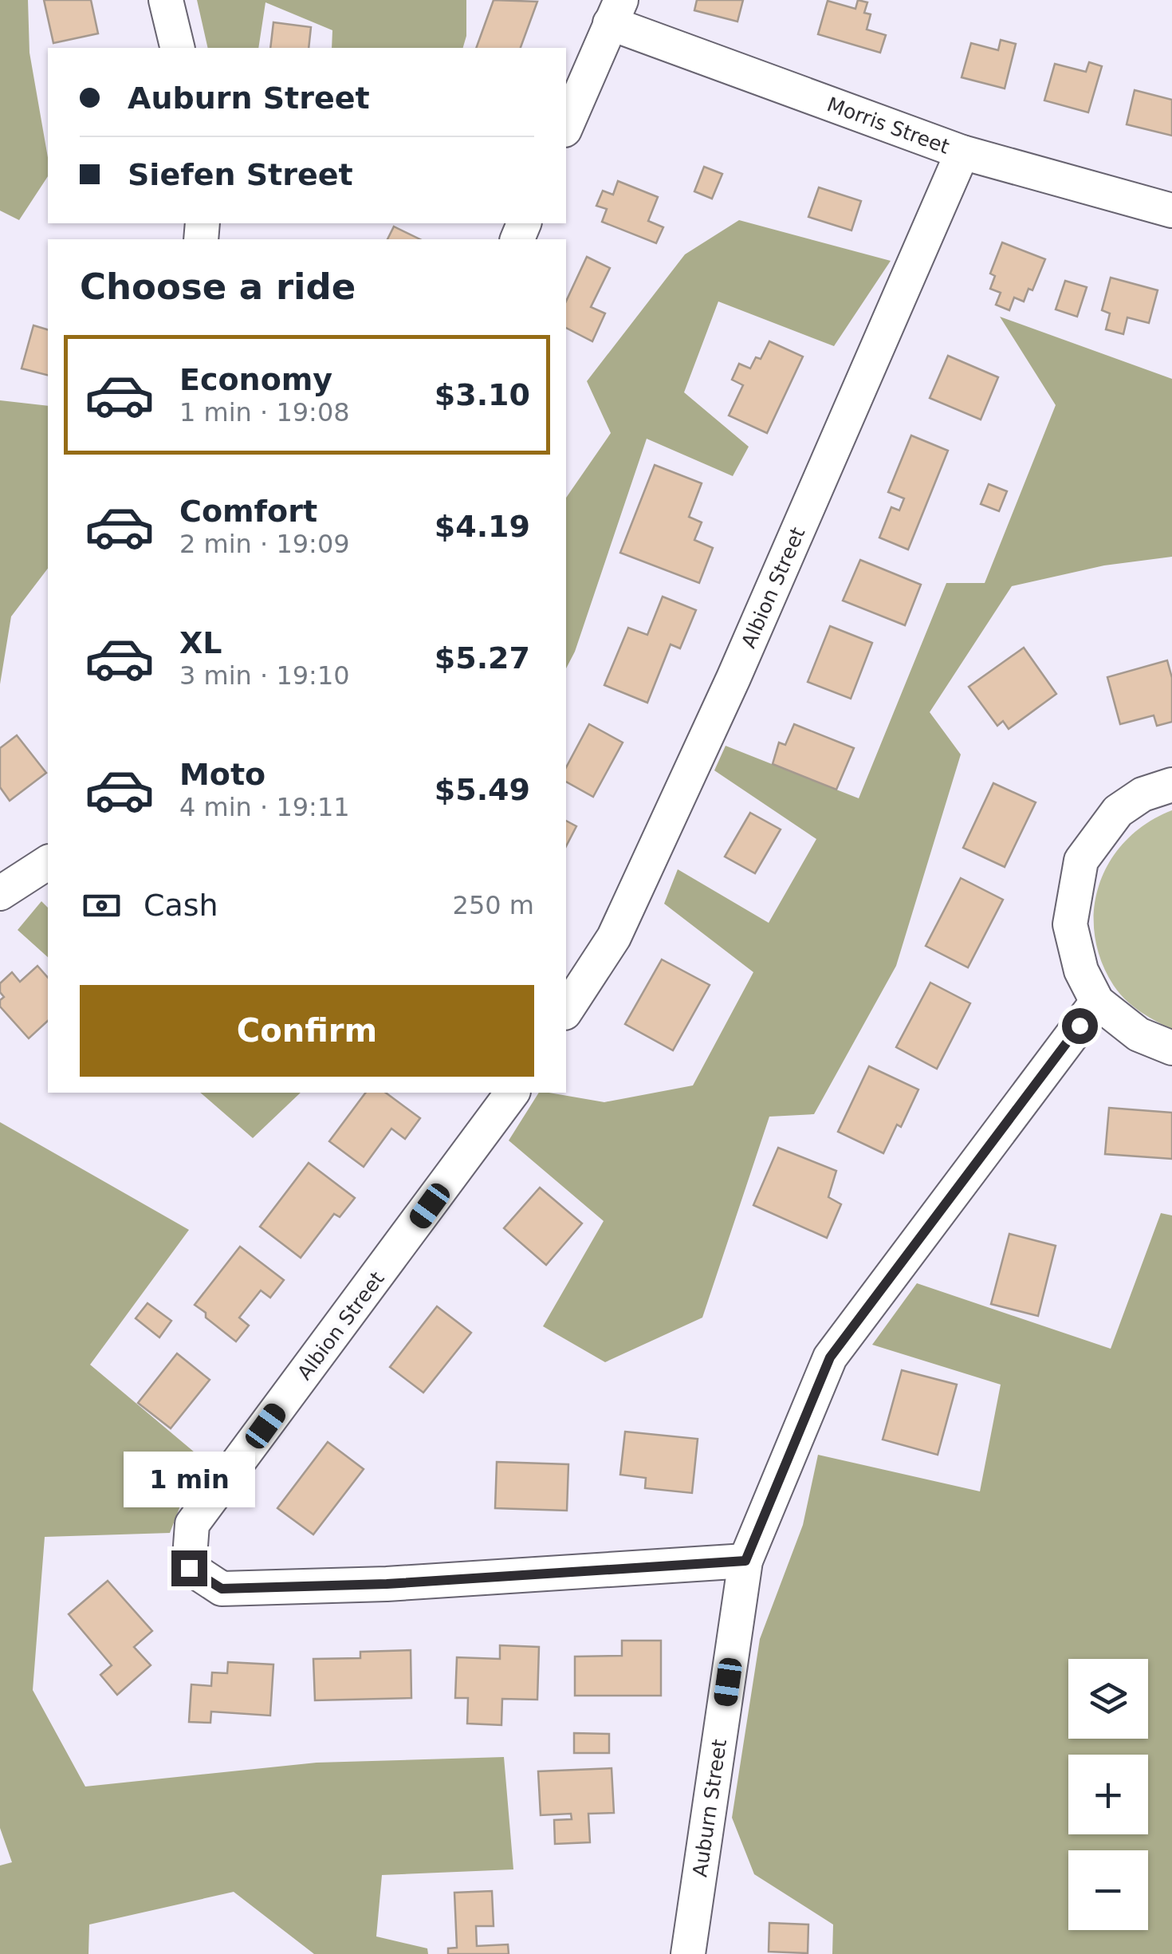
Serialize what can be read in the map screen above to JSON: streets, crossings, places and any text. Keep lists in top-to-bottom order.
{
  "streets": {
    "street": ["Morris Street", "Albion Street", "Auburn Street"]
  },
  "crossings": [
    ["Morris Street", "Albion Street"],
    ["Albion Street", "Auburn Street"]
  ],
  "page": {
    "banner": ["Auburn Street", "Siefen Street"],
    "heading": "Choose a ride",
    "list": [
      {
        "name": "Economy",
        "note": "1 min · 19:08",
        "value": "$3.10"
      },
      {
        "name": "Comfort",
        "note": "2 min · 19:09",
        "value": "$4.19"
      },
      {
        "name": "XL",
        "note": "3 min · 19:10",
        "value": "$5.27"
      },
      {
        "name": "Moto",
        "note": "4 min · 19:11",
        "value": "$5.49"
      }
    ],
    "pay": ["Cash", "250 m"],
    "buttons": "Confirm",
    "bubble": "1 min",
    "map_buttons": ["+", "−"]
  }
}
